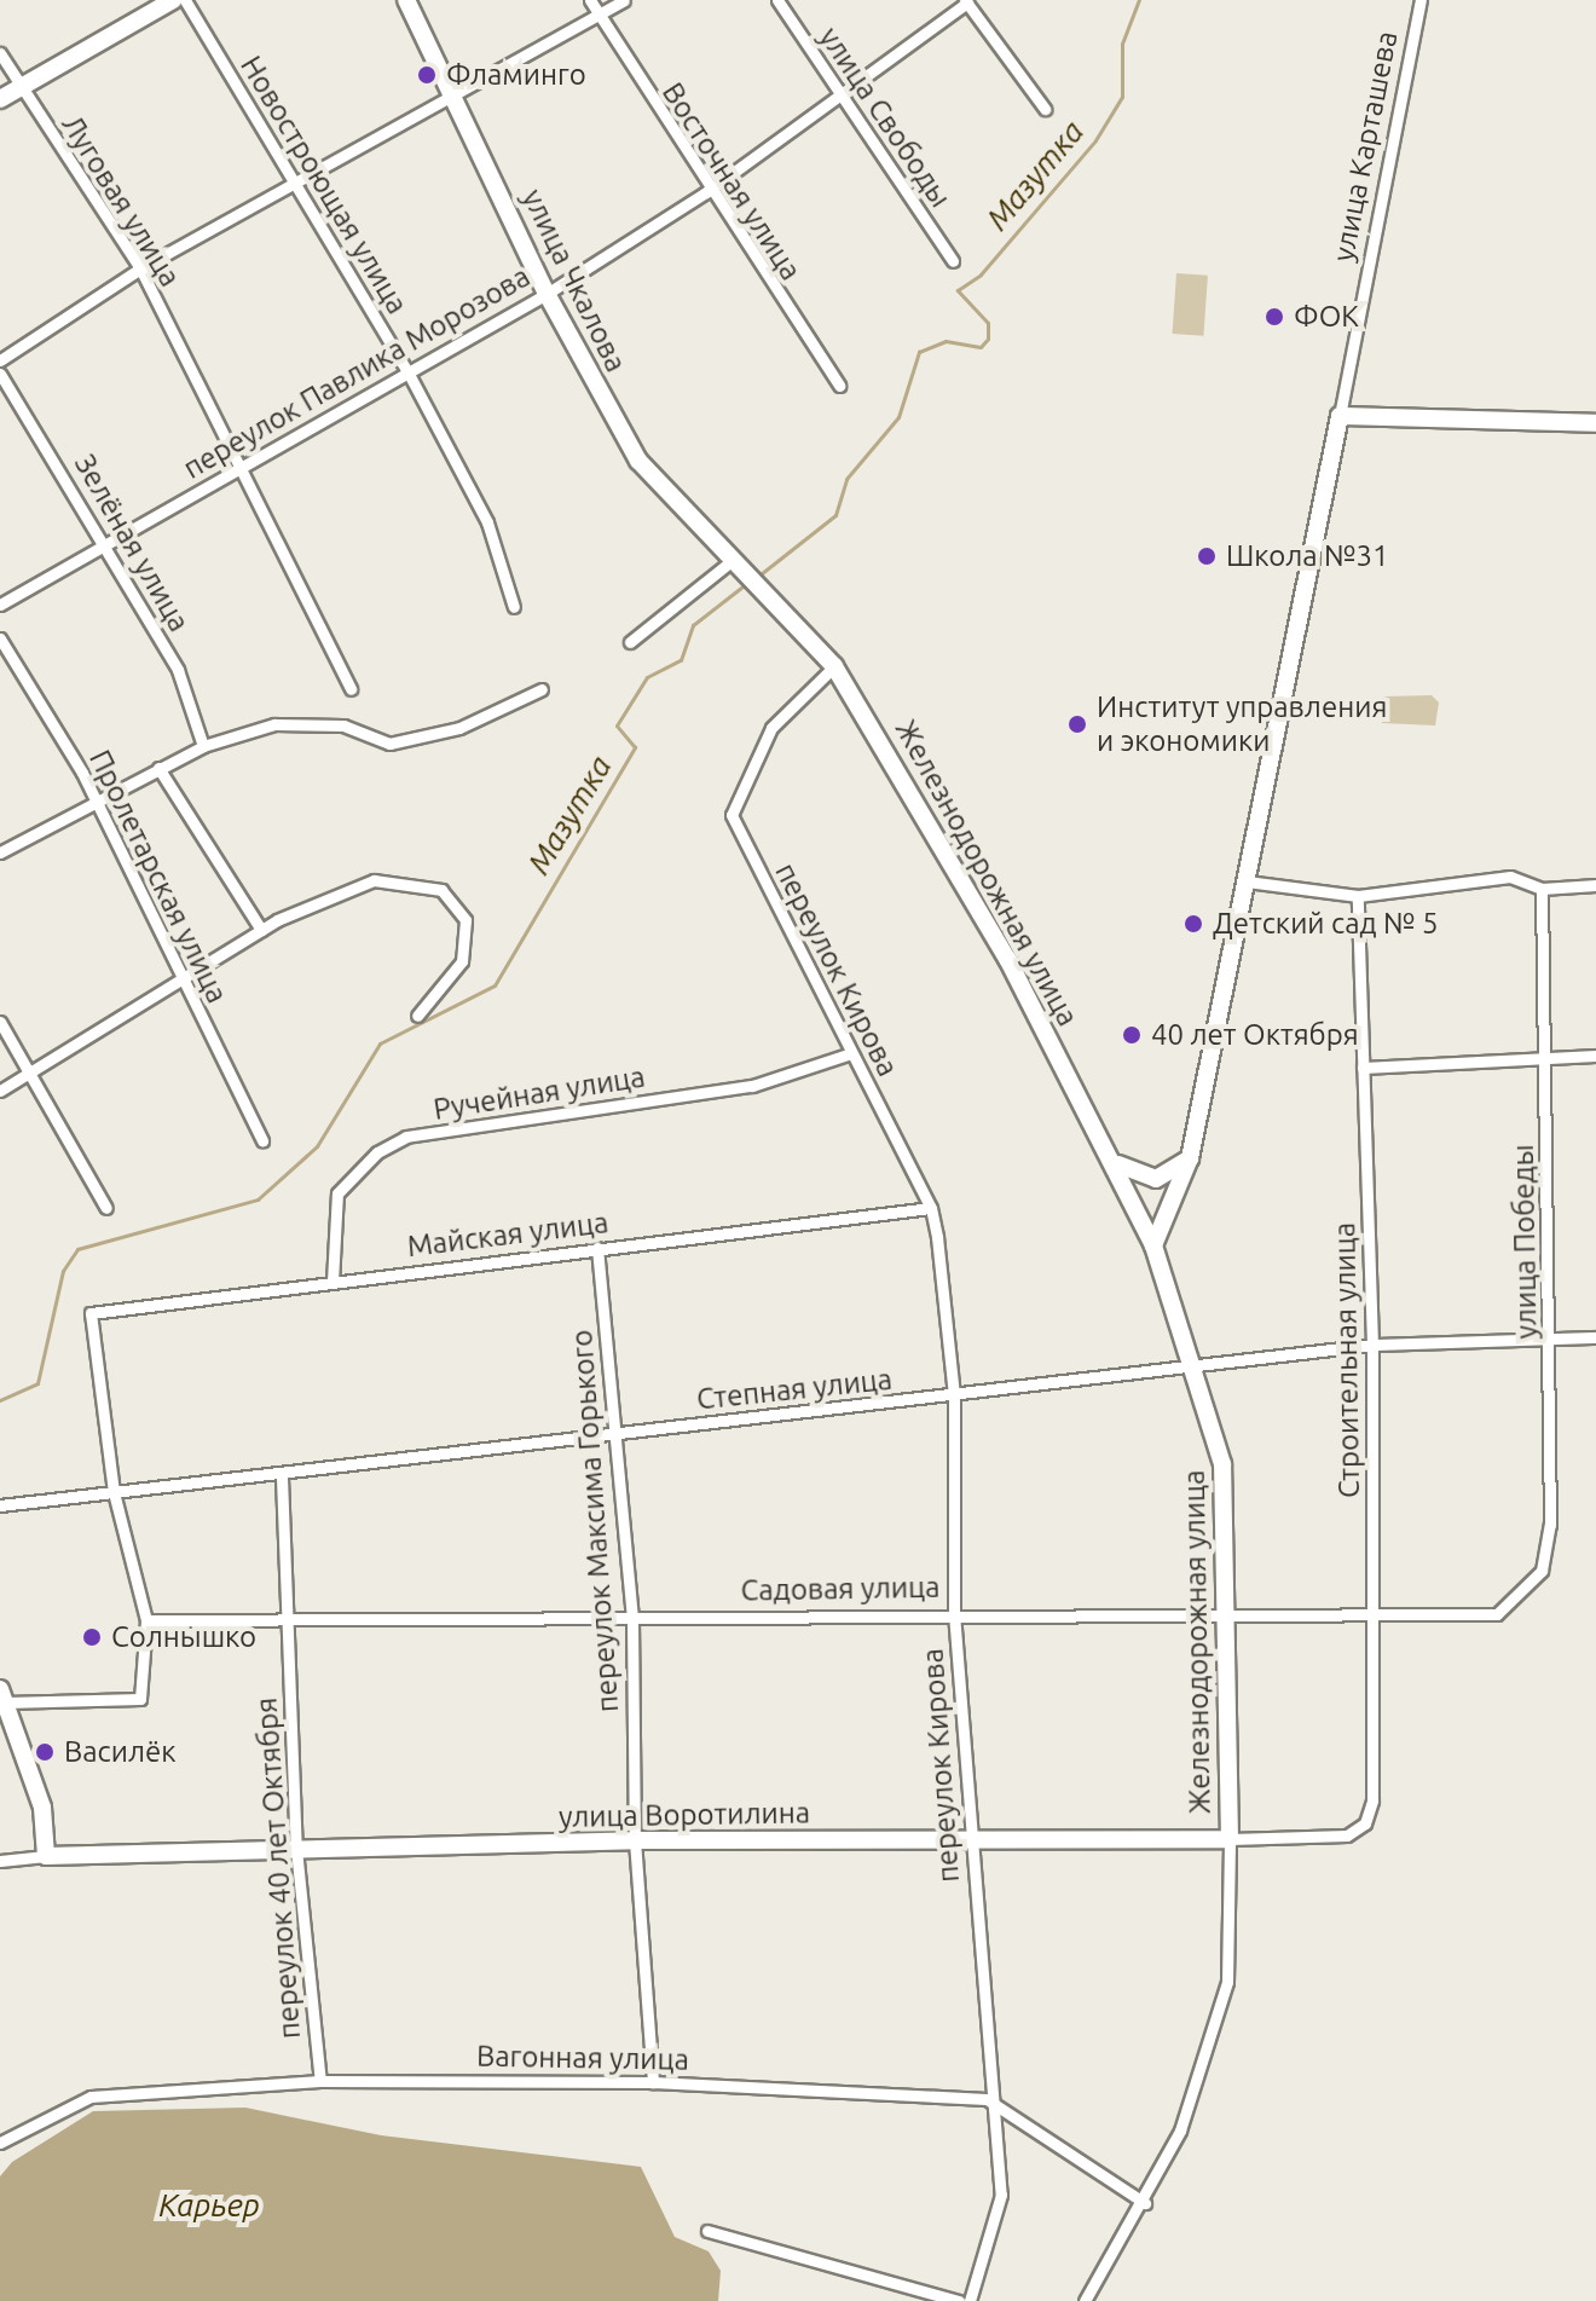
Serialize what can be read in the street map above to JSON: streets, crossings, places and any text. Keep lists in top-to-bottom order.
{
  "streets": {
    "street": [
      "улица Свободы",
      "улица Карташева",
      "Восточная улица",
      "Новостроющая улица",
      "Луговая улица",
      "улица Чкалова",
      "переулок Павлика Морозова",
      "Зелёная улица",
      "Железнодорожная улица",
      "Пролетарская улица",
      "переулок Кирова",
      "Ручейная улица",
      "Майская улица",
      "улица Победы",
      "Строительная улица",
      "Степная улица",
      "переулок Максима Горького",
      "Садовая улица",
      "улица Воротилина",
      "переулок 40 лет Октября",
      "Вагонная улица"
    ]
  },
  "crossings": [
    ["улица Свободы", "переулок Павлика Морозова"],
    ["улица Карташева", "Железнодорожная улица"],
    ["Восточная улица", "переулок Павлика Морозова"],
    ["Новостроющая улица", "переулок Павлика Морозова"],
    ["Луговая улица", "переулок Павлика Морозова"],
    ["улица Чкалова", "переулок Павлика Морозова"],
    ["улица Чкалова", "Железнодорожная улица"],
    ["переулок Павлика Морозова", "Зелёная улица"],
    ["Железнодорожная улица", "переулок Кирова"],
    ["Железнодорожная улица", "Степная улица"],
    ["Железнодорожная улица", "Садовая улица"],
    ["Железнодорожная улица", "улица Воротилина"],
    ["переулок Кирова", "Ручейная улица"],
    ["переулок Кирова", "Майская улица"],
    ["переулок Кирова", "Степная улица"],
    ["переулок Кирова", "Садовая улица"],
    ["переулок Кирова", "улица Воротилина"],
    ["переулок Кирова", "Вагонная улица"],
    ["Ручейная улица", "Майская улица"],
    ["Майская улица", "Степная улица"],
    ["Майская улица", "переулок Максима Горького"],
    ["улица Победы", "Степная улица"],
    ["улица Победы", "Садовая улица"],
    ["Строительная улица", "Степная улица"],
    ["Строительная улица", "Садовая улица"],
    ["Строительная улица", "улица Воротилина"],
    ["Степная улица", "переулок Максима Горького"],
    ["Степная улица", "переулок 40 лет Октября"],
    ["переулок Максима Горького", "Садовая улица"],
    ["переулок Максима Горького", "улица Воротилина"],
    ["переулок Максима Горького", "Вагонная улица"],
    ["Садовая улица", "переулок 40 лет Октября"],
    ["улица Воротилина", "переулок 40 лет Октября"],
    ["переулок 40 лет Октября", "Вагонная улица"]
  ],
  "water": ["Мазутка", "Карьер"],
  "places": [
    "Фламинго",
    "ФОК",
    "Школа №31",
    "Институт управления и экономики",
    "Детский сад № 5",
    "40 лет Октября",
    "Солнышко",
    "Василёк"
  ]
}
